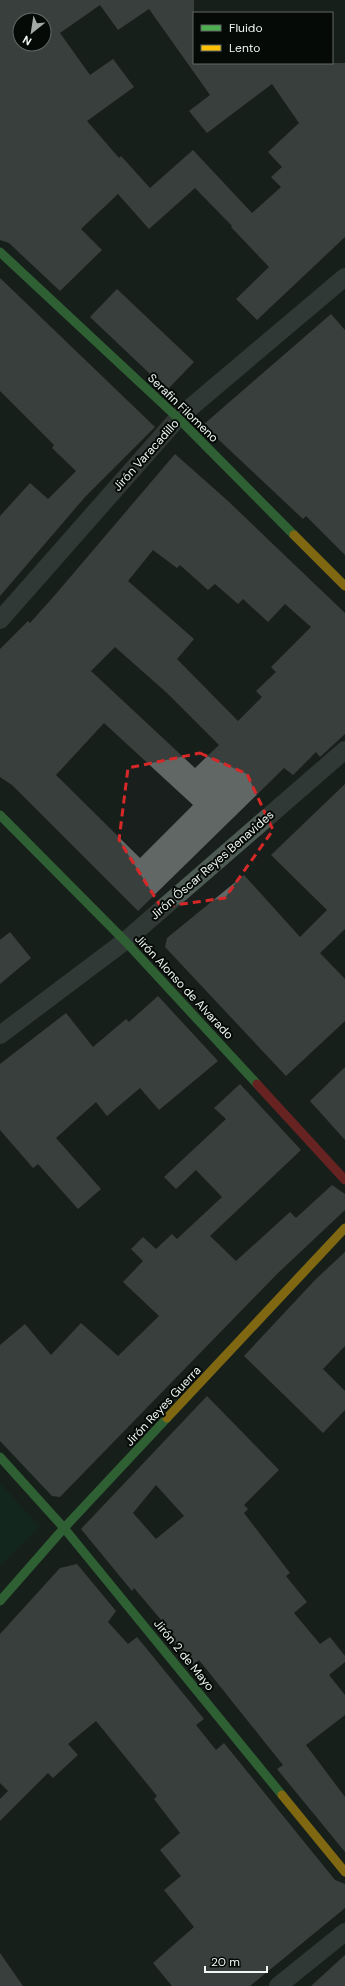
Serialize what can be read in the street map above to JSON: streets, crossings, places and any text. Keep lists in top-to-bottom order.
{
  "streets": {
    "street": [
      "Serafin Filomeno",
      "Jirón Varacadillo",
      "Jirón Óscar Reyes Benavides",
      "Jirón Alonso de Alvarado",
      "Jirón Reyes Guerra",
      "Jirón 2 de Mayo"
    ]
  },
  "crossings": [
    ["Serafin Filomeno", "Jirón Varacadillo"],
    ["Jirón Óscar Reyes Benavides", "Jirón Alonso de Alvarado"],
    ["Jirón Reyes Guerra", "Jirón 2 de Mayo"]
  ],
  "legend": ["Fluido", "Lento"],
  "scale_bar": "20 m",
  "north": "bottom left"
}
